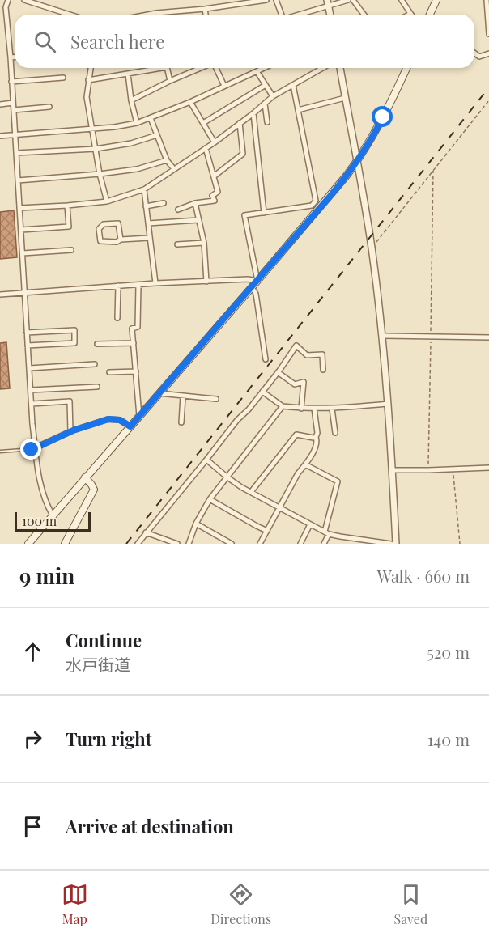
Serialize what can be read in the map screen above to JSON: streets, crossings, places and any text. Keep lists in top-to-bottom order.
{
  "scale_bar": "100 m",
  "page": {
    "search": "Search here",
    "scale": "100 m",
    "heading": ["9 min", "Walk · 660 m"],
    "list": [
      ["Continue", "水戸街道", "520 m"],
      ["Turn right", "140 m"],
      "Arrive at destination"
    ],
    "nav": ["Map", "Directions", "Saved"]
  }
}
